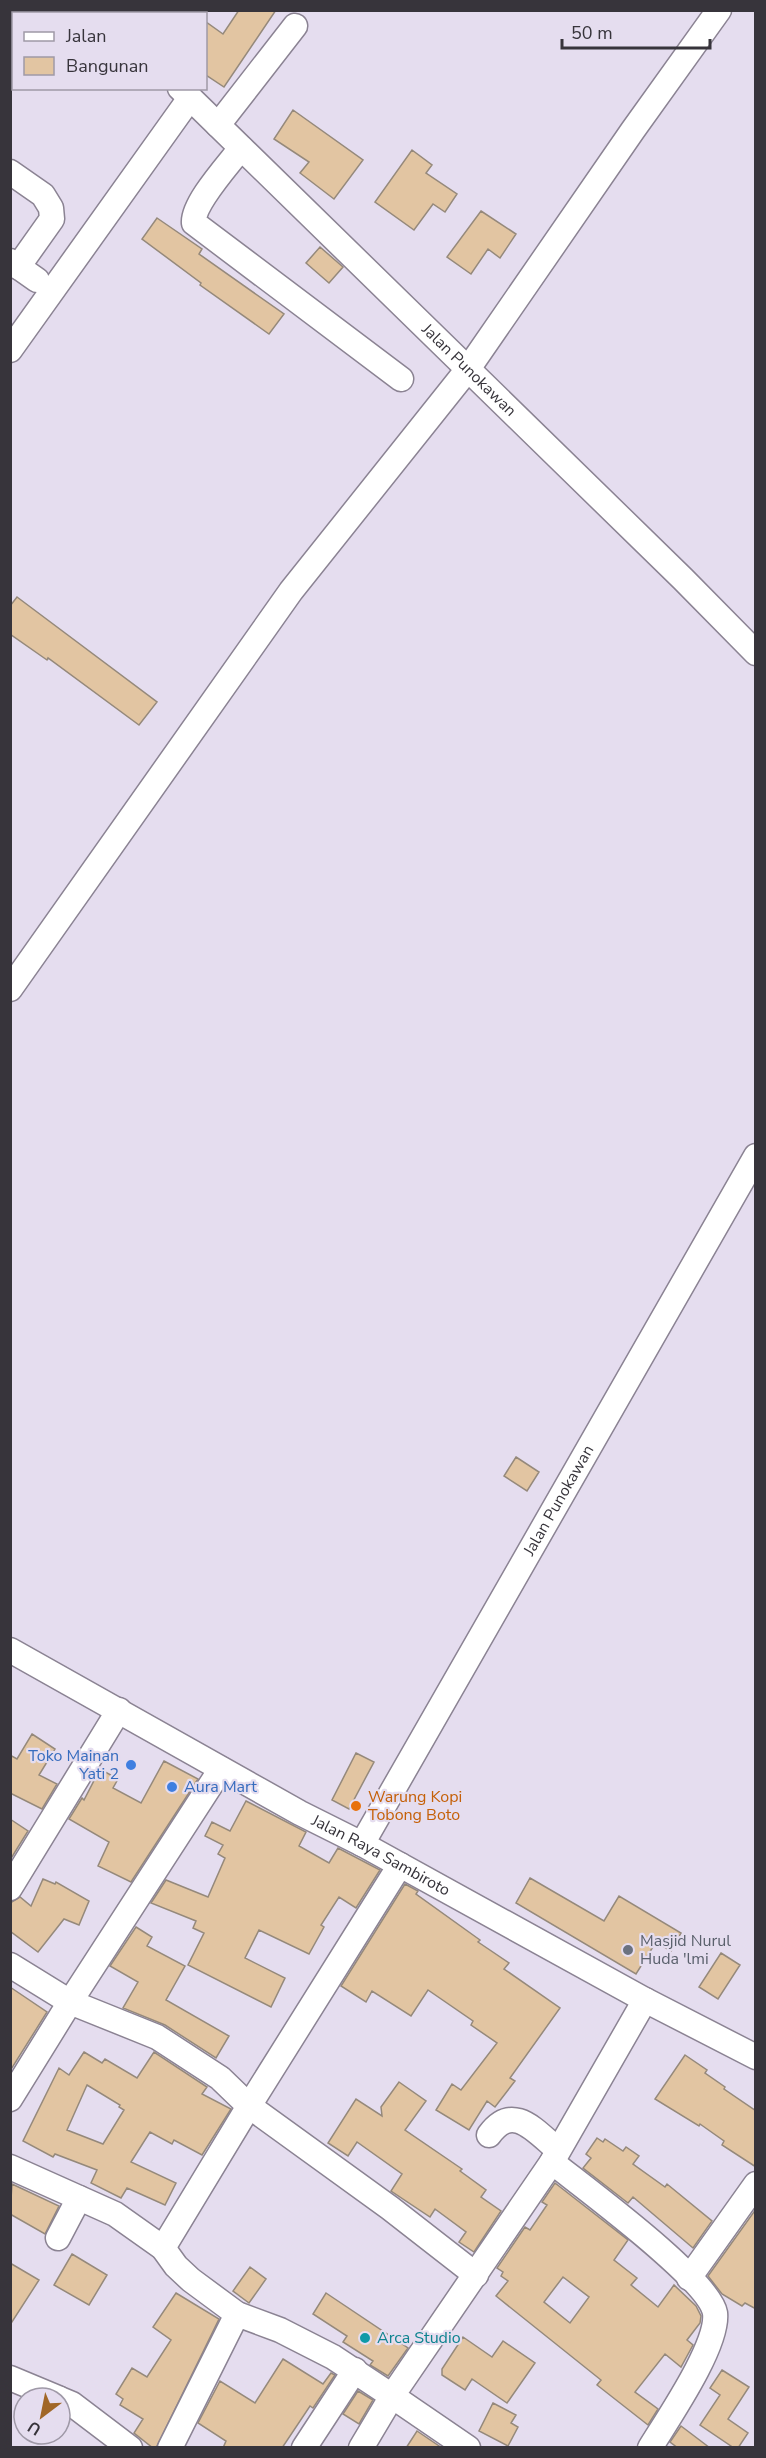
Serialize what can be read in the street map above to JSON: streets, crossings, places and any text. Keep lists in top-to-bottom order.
{
  "streets": {
    "street": ["Jalan Punokawan", "Jalan Raya Sambiroto"]
  },
  "crossings": [
    ["Jalan Punokawan", "Jalan Raya Sambiroto"]
  ],
  "places": [
    "Toko Mainan Yati 2",
    "Aura Mart",
    "Warung Kopi Tobong Boto",
    "Masjid Nurul Huda 'lmi",
    "Arca Studio"
  ],
  "legend": ["Jalan", "Bangunan"],
  "scale_bar": "50 m",
  "north": "bottom left"
}
